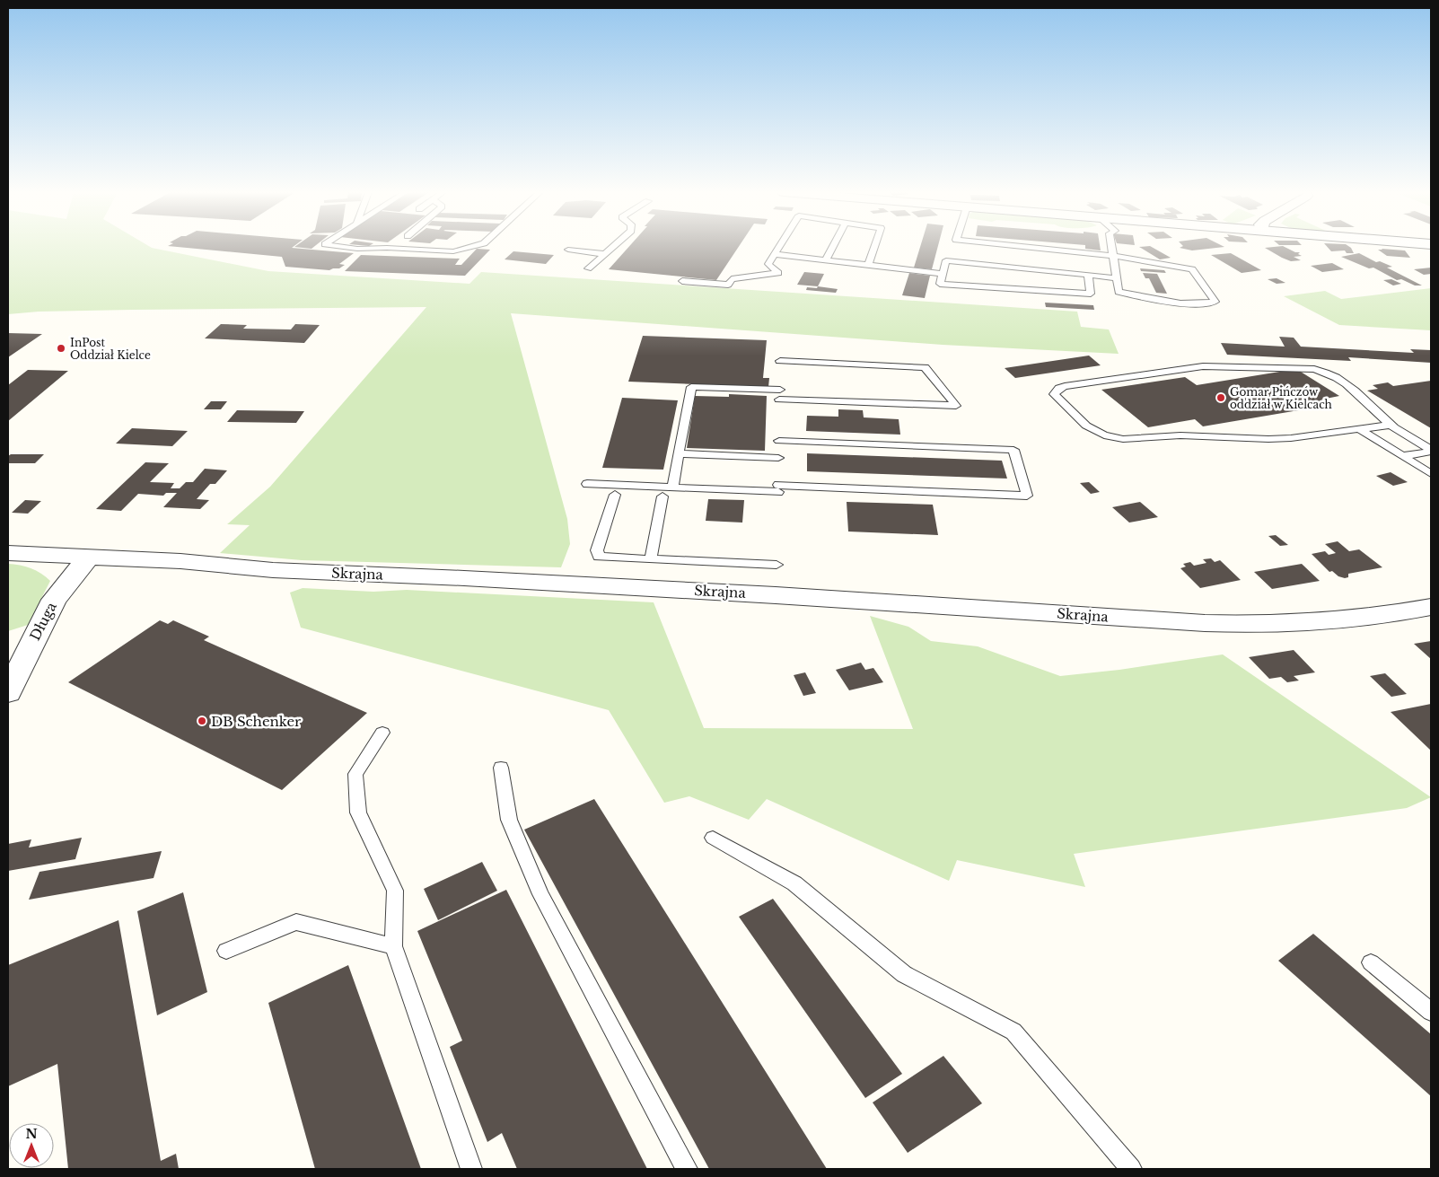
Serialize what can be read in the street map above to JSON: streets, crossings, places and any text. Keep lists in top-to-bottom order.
{
  "streets": {
    "street": ["Skrajna", "Długa"]
  },
  "crossings": [
    ["Skrajna", "Długa"]
  ],
  "places": ["InPost Oddział Kielce", "Gomar Pińczów oddział w Kielcach", "DB Schenker"],
  "north": "top"
}
